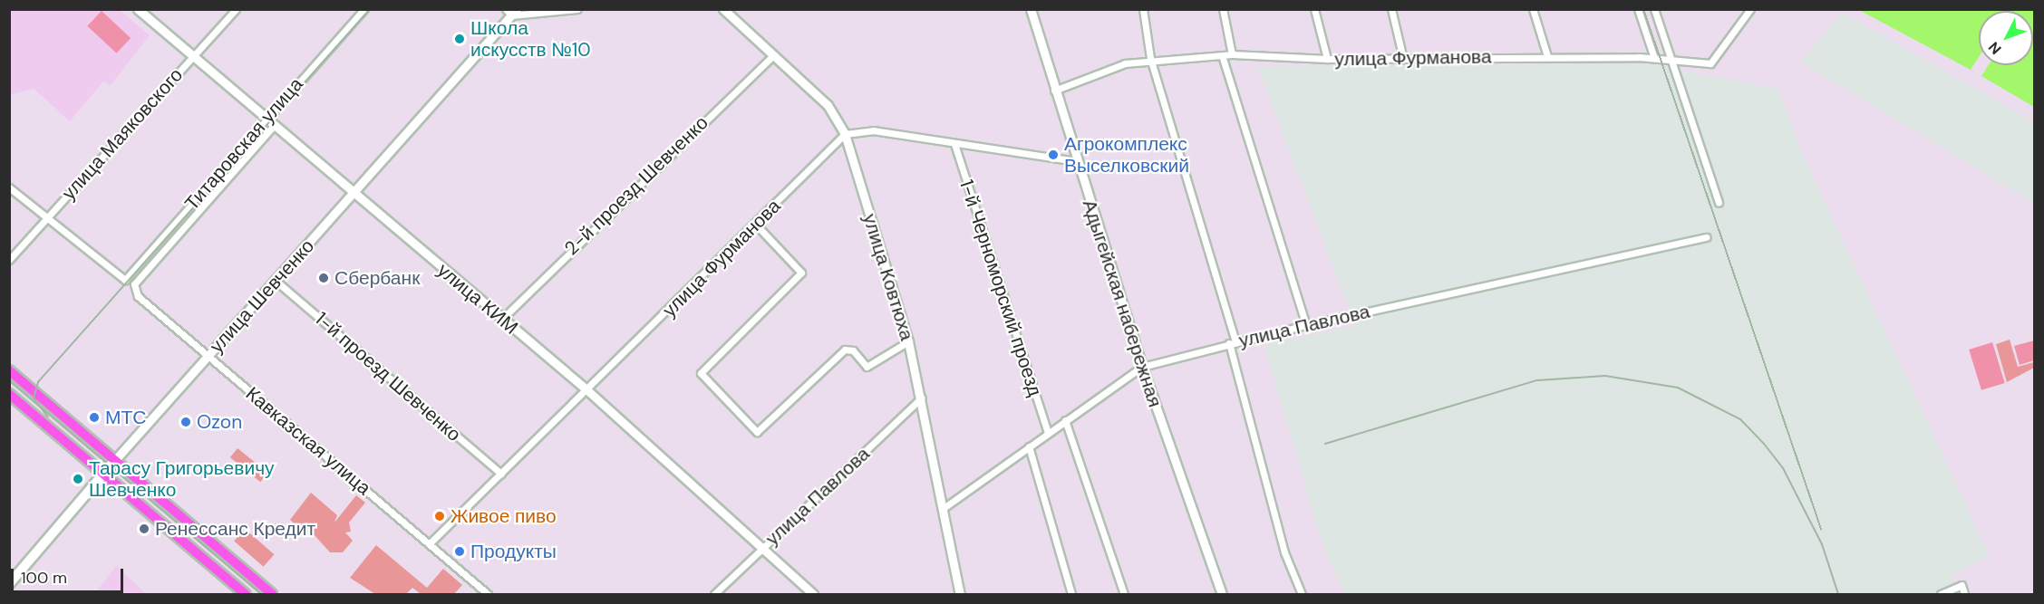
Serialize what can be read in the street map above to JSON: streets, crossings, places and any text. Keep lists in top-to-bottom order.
{
  "streets": {
    "main road": ["улица Шевченко"],
    "street": [
      "улица Фурманова",
      "улица Маяковского",
      "Титаровская улица",
      "2-й проезд Шевченко",
      "улица Ковтюха",
      "1-й Черноморский проезд",
      "улица КИМ",
      "Адыгейская набережная",
      "улица Павлова",
      "1-й проезд Шевченко",
      "Кавказская улица"
    ]
  },
  "crossings": [
    ["улица Фурманова", "улица Ковтюха"],
    ["улица Фурманова", "улица КИМ"],
    ["улица Фурманова", "Адыгейская набережная"],
    ["улица Фурманова", "1-й проезд Шевченко"],
    ["улица Фурманова", "Кавказская улица"],
    ["улица Маяковского", "Титаровская улица"],
    ["улица Маяковского", "улица КИМ"],
    ["Титаровская улица", "улица КИМ"],
    ["Титаровская улица", "Кавказская улица"],
    ["2-й проезд Шевченко", "улица Ковтюха"],
    ["2-й проезд Шевченко", "улица КИМ"],
    ["улица Ковтюха", "улица Павлова"],
    ["1-й Черноморский проезд", "улица Павлова"],
    ["улица Шевченко", "улица КИМ"],
    ["улица Шевченко", "1-й проезд Шевченко"],
    ["улица Шевченко", "Кавказская улица"],
    ["улица КИМ", "улица Павлова"],
    ["Адыгейская набережная", "улица Павлова"]
  ],
  "places": [
    "Школа искусств №10",
    "Агрокомплекс Выселковский",
    "Сбербанк",
    "МТС",
    "Ozon",
    "Тарасу Григорьевичу Шевченко",
    "Живое пиво",
    "Ренессанс Кредит",
    "Продукты"
  ],
  "scale_bar": "100 m",
  "north": "bottom left"
}
